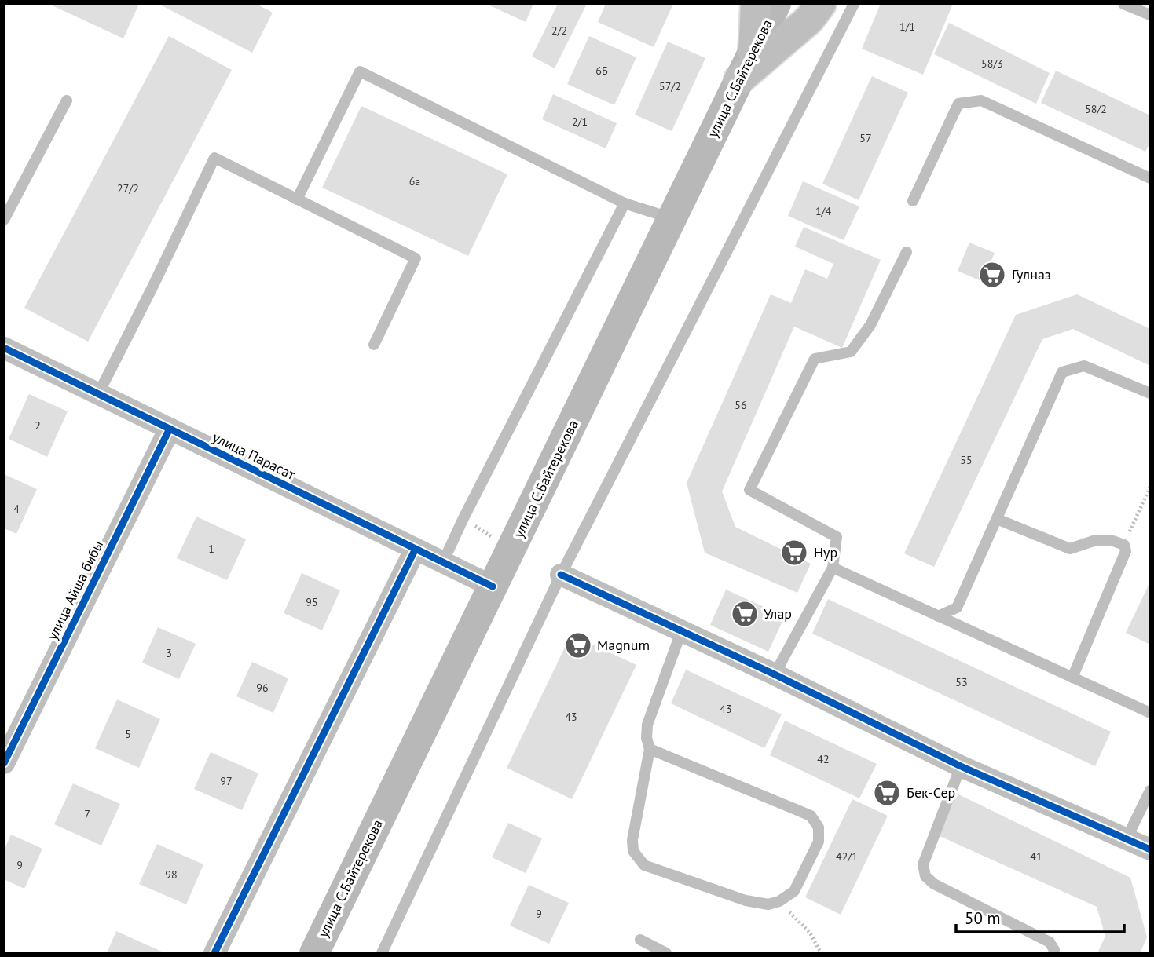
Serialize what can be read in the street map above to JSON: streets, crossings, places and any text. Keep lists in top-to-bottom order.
{
  "streets": {
    "main road": ["улица С.Байтерекова"],
    "street": ["улица Парасат", "улица Айша бибы"]
  },
  "crossings": [
    ["улица С.Байтерекова", "улица Парасат"],
    ["улица Парасат", "улица Айша бибы"]
  ],
  "places": {
    "supermarket": [
      "Гулназ",
      "Нур",
      "Улар",
      "Magnum",
      "Бек-Сер"
    ]
  },
  "house_numbers": [
    "1/1",
    "2/2",
    "58/3",
    "6Б",
    "57/2",
    "58/2",
    "2/1",
    "57",
    "6а",
    "27/2",
    "1/4",
    "56",
    "2",
    "55",
    "4",
    "1",
    "95",
    "3",
    "53",
    "96",
    "43",
    "43",
    "5",
    "42",
    "97",
    "7",
    "42/1",
    "41",
    "9",
    "98",
    "9"
  ],
  "scale_bar": "50 m"
}
